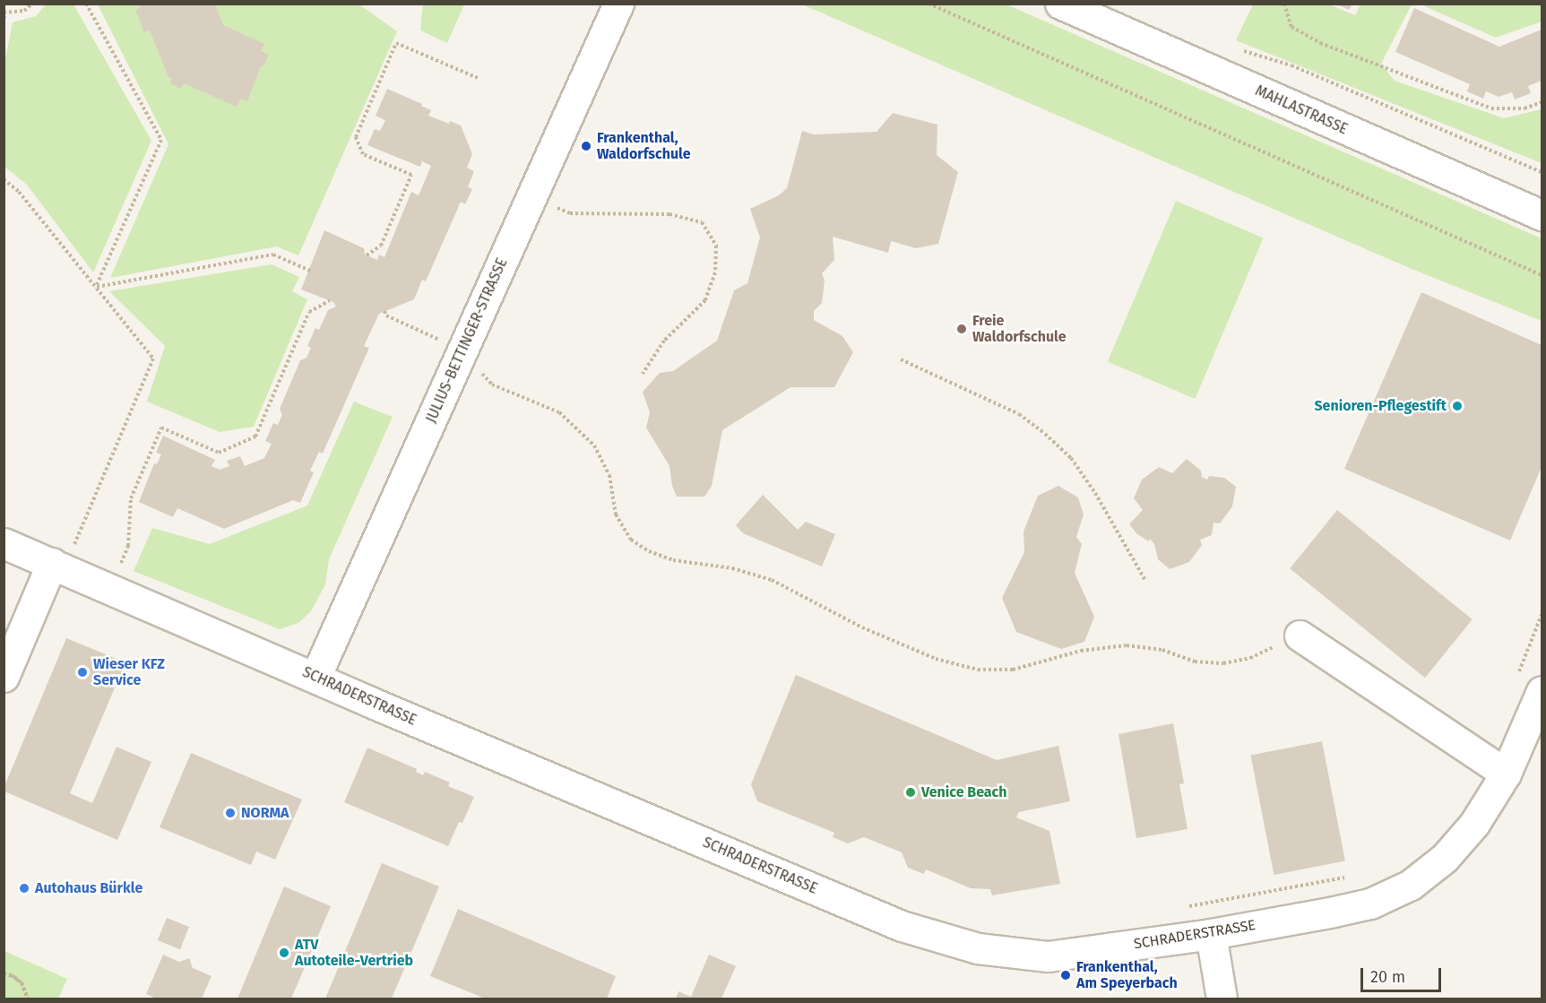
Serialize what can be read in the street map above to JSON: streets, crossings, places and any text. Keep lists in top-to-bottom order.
{
  "streets": {
    "street": ["MAHLASTRASSE", "JULIUS-BETTINGER-STRASSE", "SCHRADERSTRASSE"]
  },
  "crossings": [
    ["JULIUS-BETTINGER-STRASSE", "SCHRADERSTRASSE"]
  ],
  "places": [
    "Frankenthal, Waldorfschule",
    "Freie Waldorfschule",
    "Senioren-Pflegestift",
    "Wieser KFZ Service",
    "Venice Beach",
    "NORMA",
    "Autohaus Bürkle",
    "ATV Autoteile-Vertrieb",
    "Frankenthal, Am Speyerbach"
  ],
  "scale_bar": "20 m"
}
